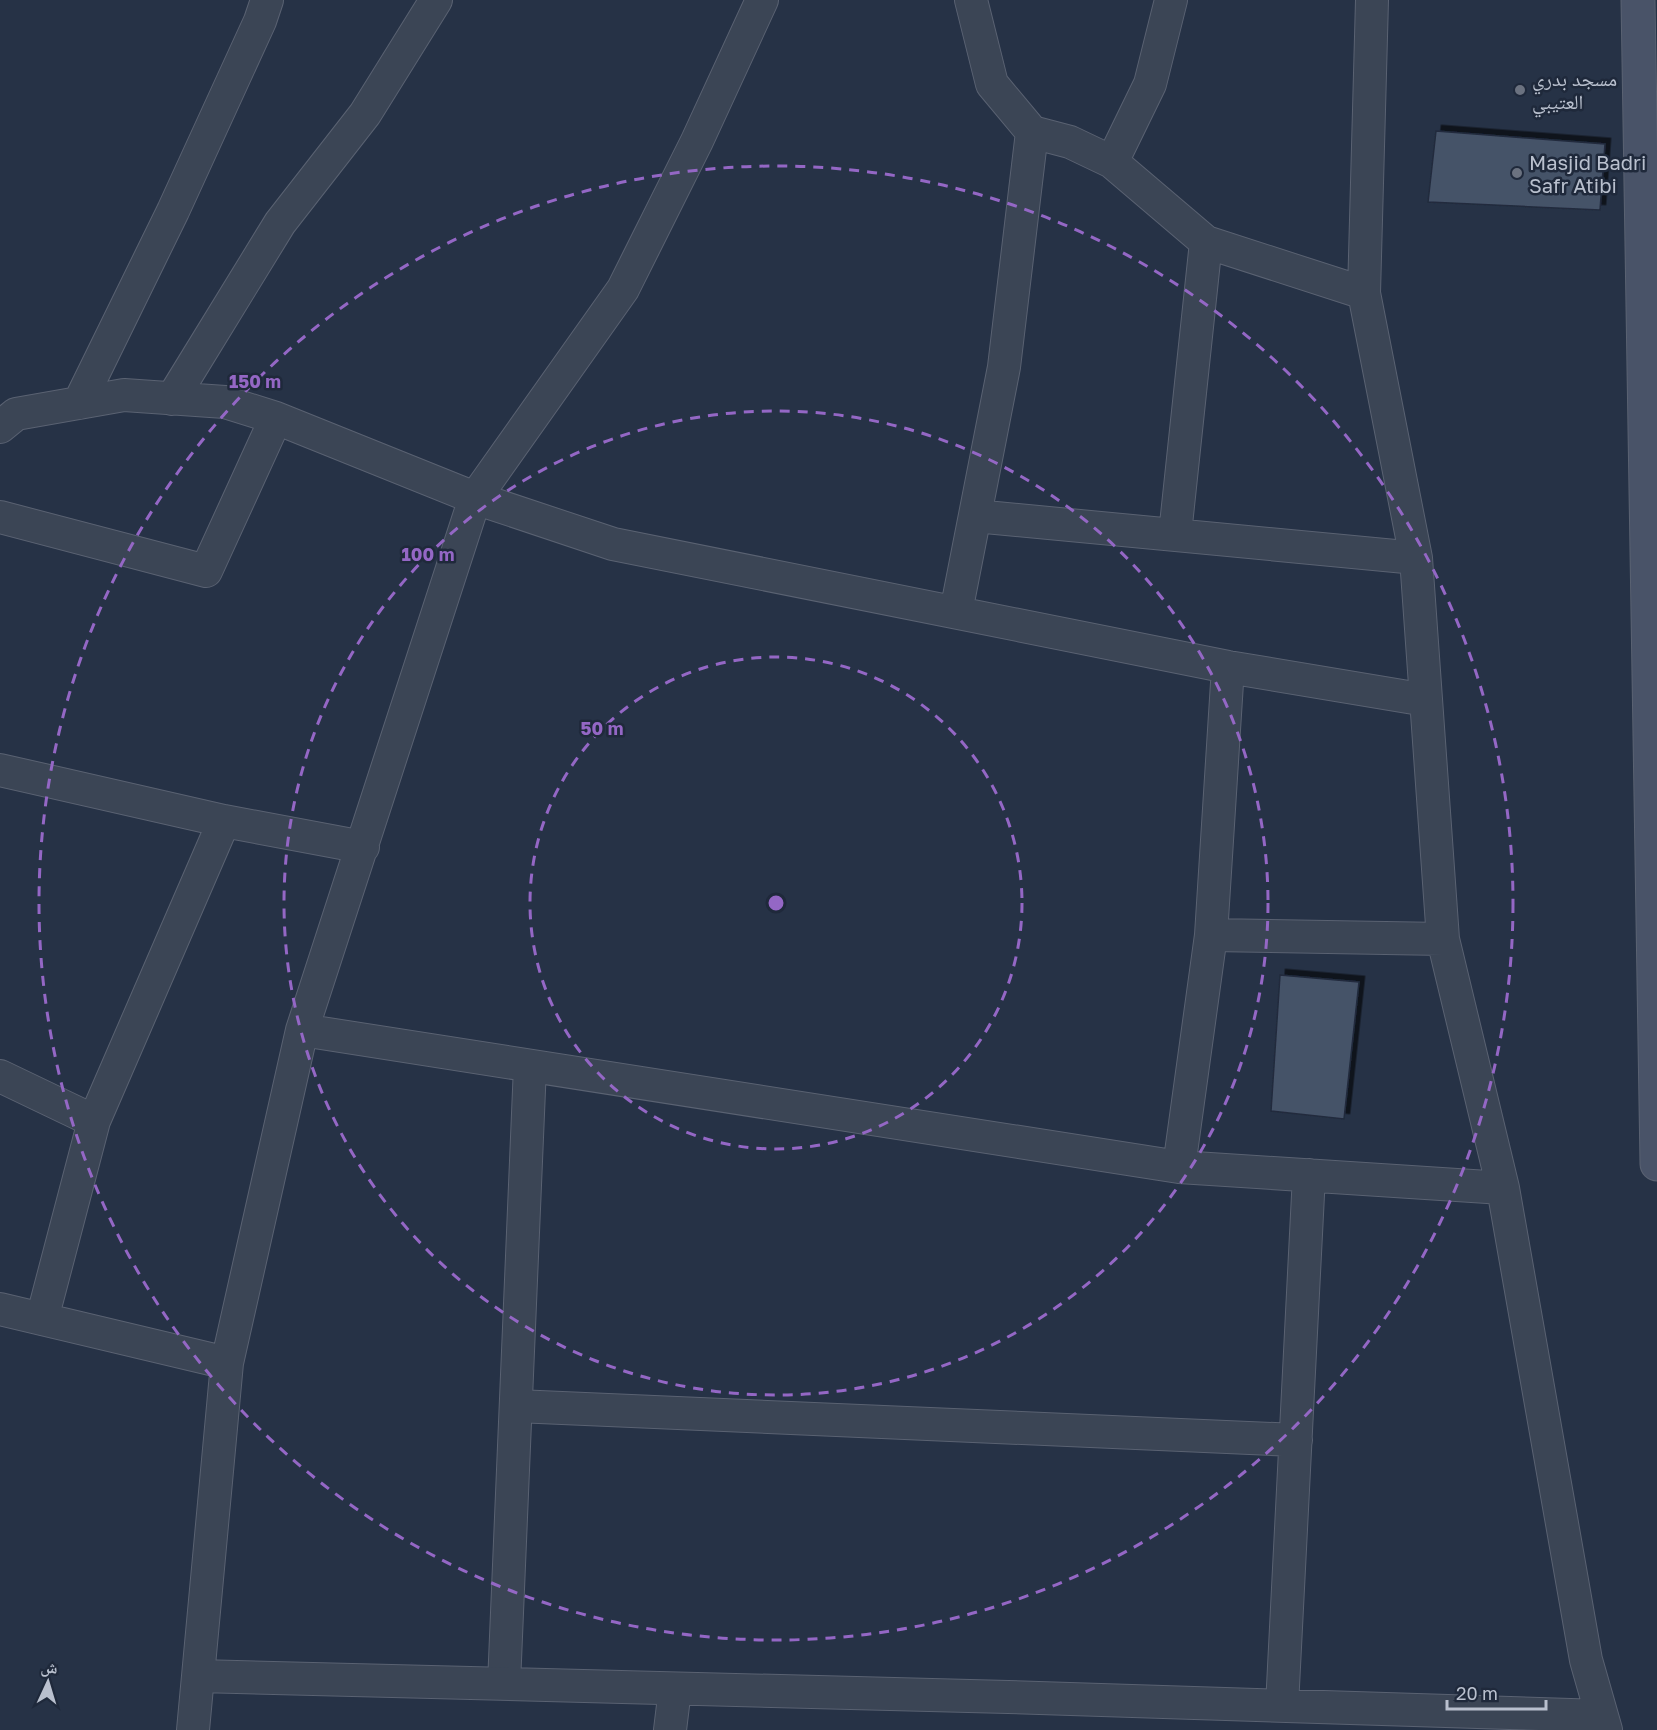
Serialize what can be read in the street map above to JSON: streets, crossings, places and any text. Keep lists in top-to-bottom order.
{
  "places": ["مسجد بدري العتيبي", "Masjid Badri Safr Atibi"],
  "scale_bar": "20 m",
  "north": "top",
  "rings": ["150 m", "100 m", "50 m"]
}
